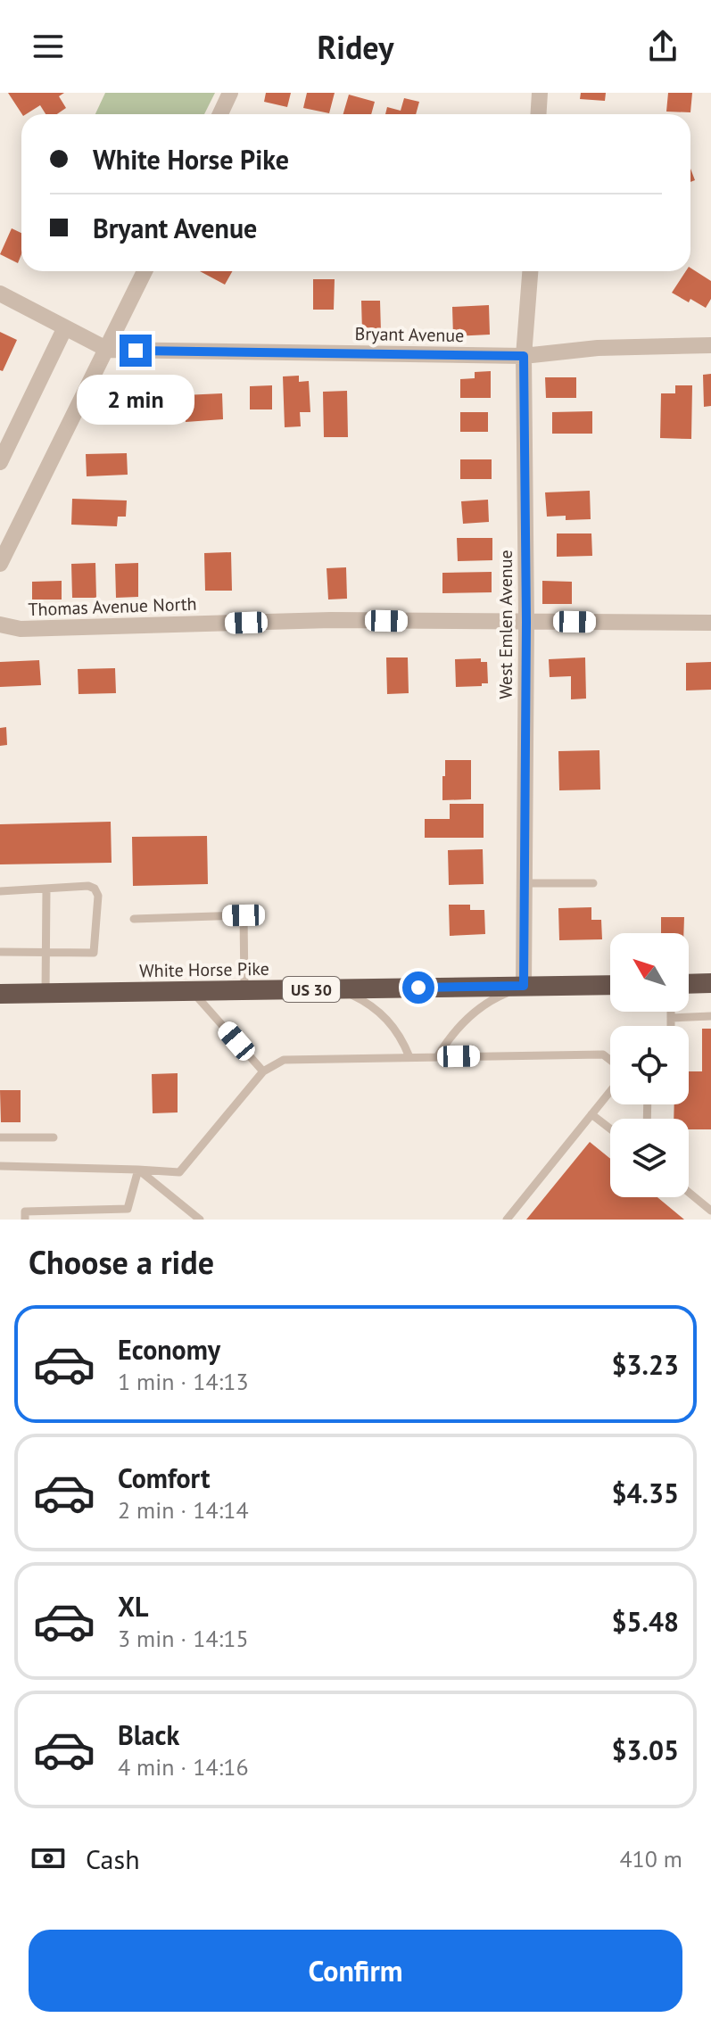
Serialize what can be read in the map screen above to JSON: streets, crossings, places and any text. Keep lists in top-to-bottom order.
{
  "streets": {
    "highway": ["White Horse Pike", "US 30"],
    "street": ["Bryant Avenue", "Thomas Avenue North", "West Emlen Avenue"]
  },
  "crossings": [
    ["Bryant Avenue", "West Emlen Avenue"],
    ["Thomas Avenue North", "West Emlen Avenue"],
    ["West Emlen Avenue", "White Horse Pike"]
  ],
  "north": "top left",
  "page": {
    "header": "Ridey",
    "banner": ["White Horse Pike", "Bryant Avenue"],
    "bubble": "2 min",
    "heading": "Choose a ride",
    "list": [
      {
        "name": "Economy",
        "note": "1 min · 14:13",
        "value": "$3.23"
      },
      {
        "name": "Comfort",
        "note": "2 min · 14:14",
        "value": "$4.35"
      },
      {
        "name": "XL",
        "note": "3 min · 14:15",
        "value": "$5.48"
      },
      {
        "name": "Black",
        "note": "4 min · 14:16",
        "value": "$3.05"
      }
    ],
    "pay": ["Cash", "410 m"],
    "buttons": "Confirm"
  }
}
